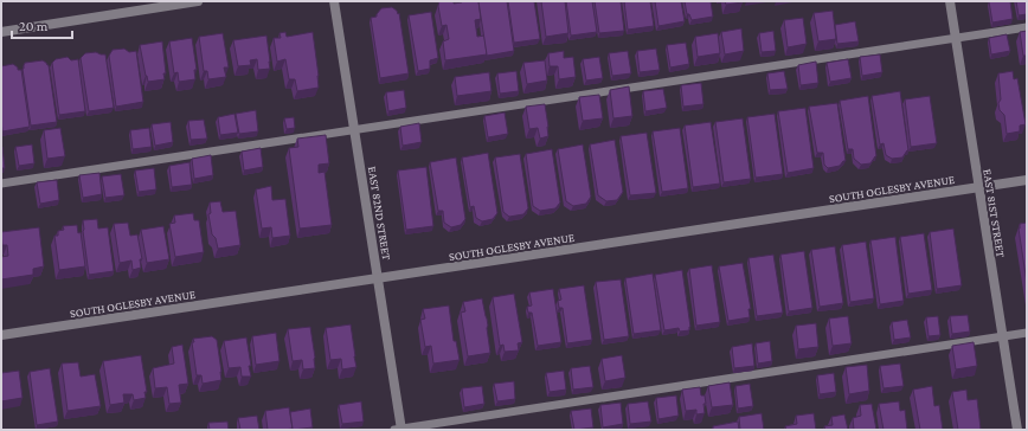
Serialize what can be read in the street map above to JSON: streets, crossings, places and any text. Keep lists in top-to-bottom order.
{
  "streets": {
    "street": ["SOUTH OGLESBY AVENUE", "EAST 82ND STREET", "EAST 81ST STREET"]
  },
  "crossings": [
    ["SOUTH OGLESBY AVENUE", "EAST 82ND STREET"],
    ["SOUTH OGLESBY AVENUE", "EAST 81ST STREET"]
  ],
  "scale_bar": "20 m"
}
